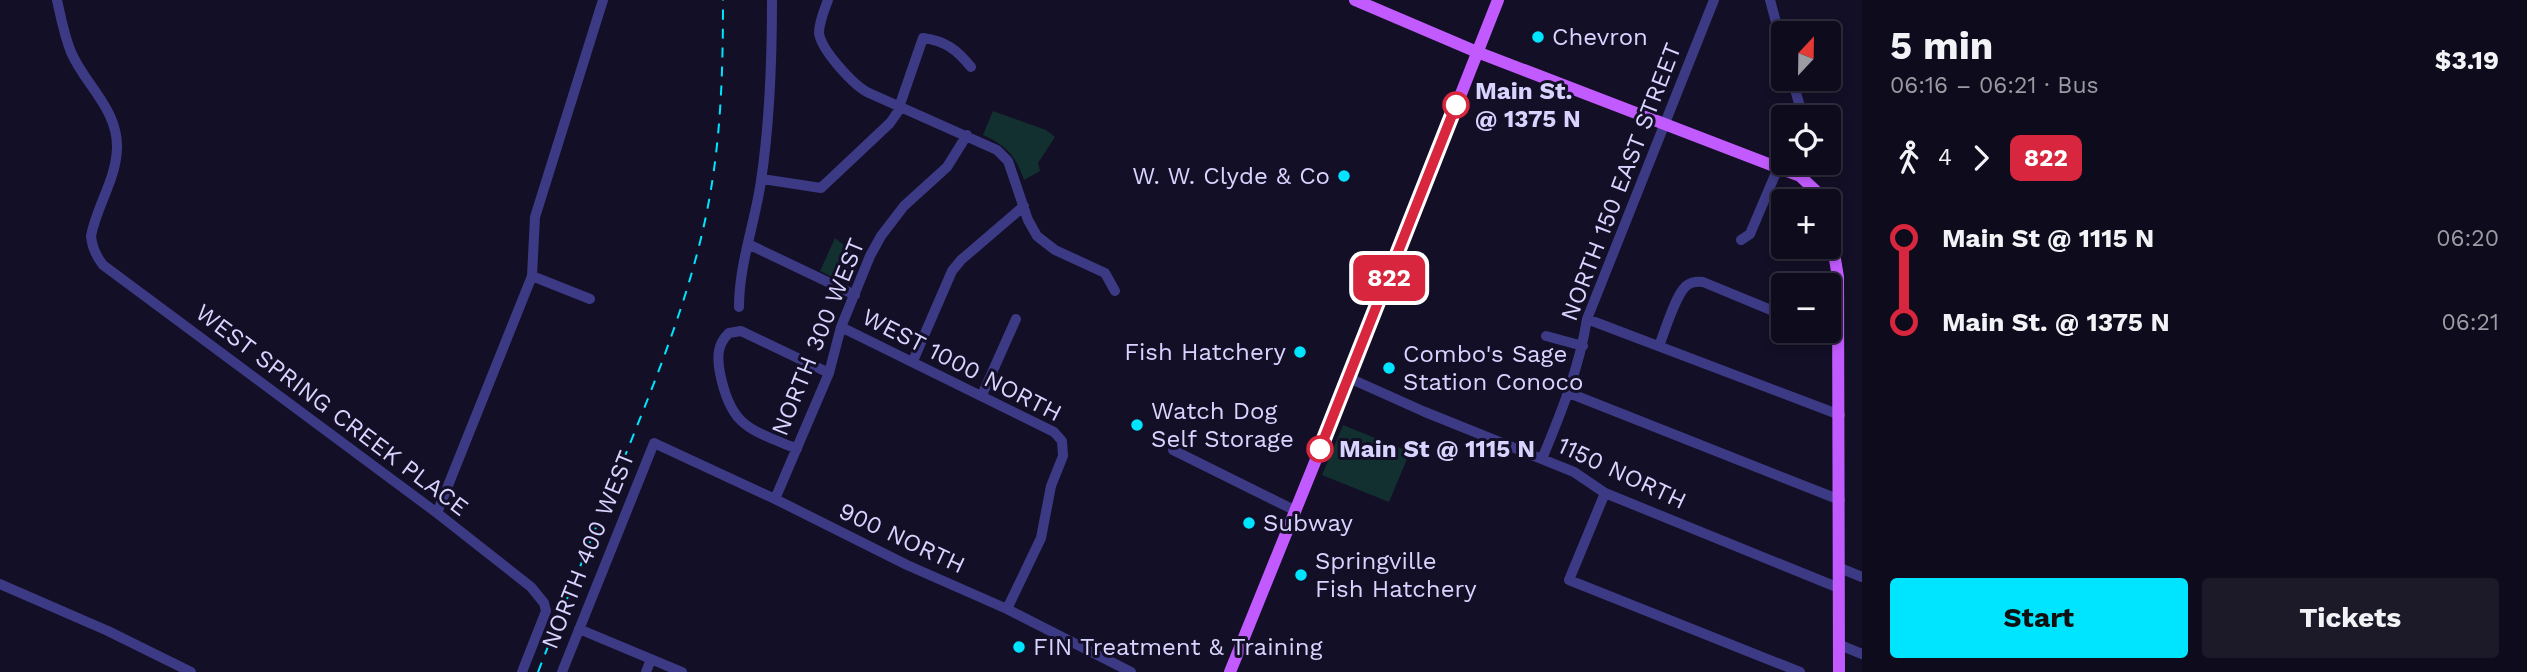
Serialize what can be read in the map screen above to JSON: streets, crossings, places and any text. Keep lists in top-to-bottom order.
{
  "streets": {
    "street": [
      "NORTH 150 EAST STREET",
      "NORTH 300 WEST",
      "WEST 1000 NORTH",
      "WEST SPRING CREEK PLACE",
      "1150 NORTH",
      "900 NORTH",
      "NORTH 400 WEST"
    ]
  },
  "crossings": [
    ["NORTH 150 EAST STREET", "1150 NORTH"],
    ["NORTH 300 WEST", "WEST 1000 NORTH"],
    ["NORTH 300 WEST", "900 NORTH"],
    ["WEST 1000 NORTH", "900 NORTH"],
    ["900 NORTH", "NORTH 400 WEST"]
  ],
  "places": [
    "Chevron",
    "Main St. @ 1375 N",
    "W. W. Clyde & Co",
    "Fish Hatchery",
    "Combo's Sage Station Conoco",
    "Watch Dog Self Storage",
    "Main St @ 1115 N",
    "Subway",
    "Springville Fish Hatchery",
    "FIN Treatment & Training"
  ],
  "lines": ["bus line 822"],
  "north": "top",
  "page": {
    "on_map": "822",
    "heading": ["5 min", "06:16 – 06:21 · Bus", "$3.19"],
    "map_buttons": ["+", "−"],
    "legs": ["4", "822"],
    "list": [
      {
        "name": "Main St @ 1115 N",
        "value": "06:20"
      },
      {
        "name": "Main St. @ 1375 N",
        "value": "06:21"
      }
    ],
    "buttons": ["Start", "Tickets"]
  }
}
